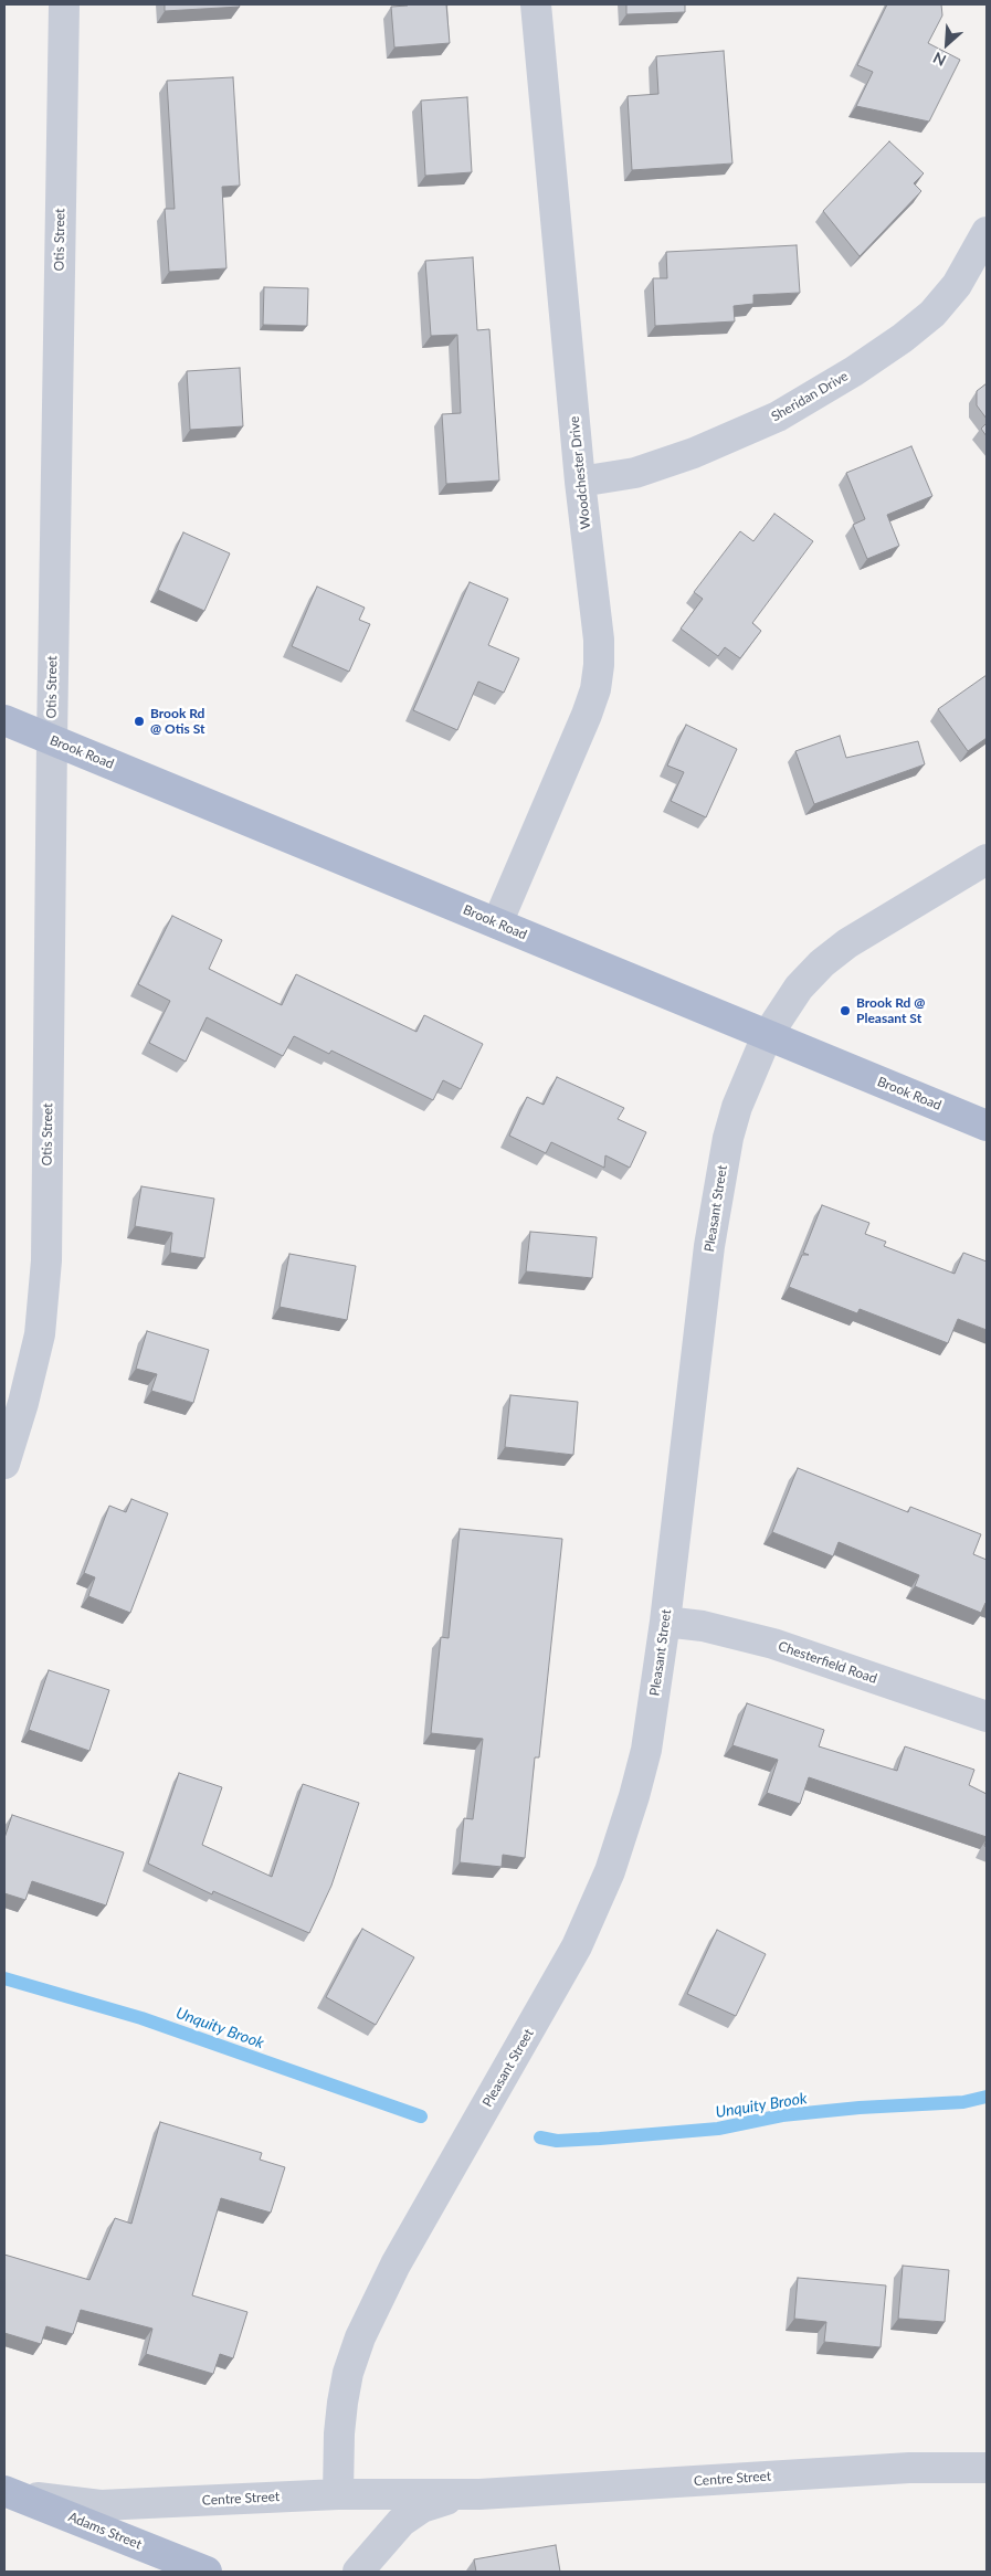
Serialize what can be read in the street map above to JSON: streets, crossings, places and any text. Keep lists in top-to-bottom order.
{
  "streets": {
    "main road": ["Brook Road", "Adams Street"],
    "street": [
      "Otis Street",
      "Sheridan Drive",
      "Woodchester Drive",
      "Pleasant Street",
      "Chesterfield Road",
      "Centre Street"
    ]
  },
  "crossings": [
    ["Otis Street", "Brook Road"],
    ["Sheridan Drive", "Woodchester Drive"],
    ["Woodchester Drive", "Brook Road"],
    ["Brook Road", "Pleasant Street"],
    ["Pleasant Street", "Chesterfield Road"],
    ["Pleasant Street", "Centre Street"],
    ["Centre Street", "Adams Street"]
  ],
  "water": ["Unquity Brook"],
  "places": ["Brook Rd @ Otis St", "Brook Rd @ Pleasant St"],
  "north": "bottom left"
}
